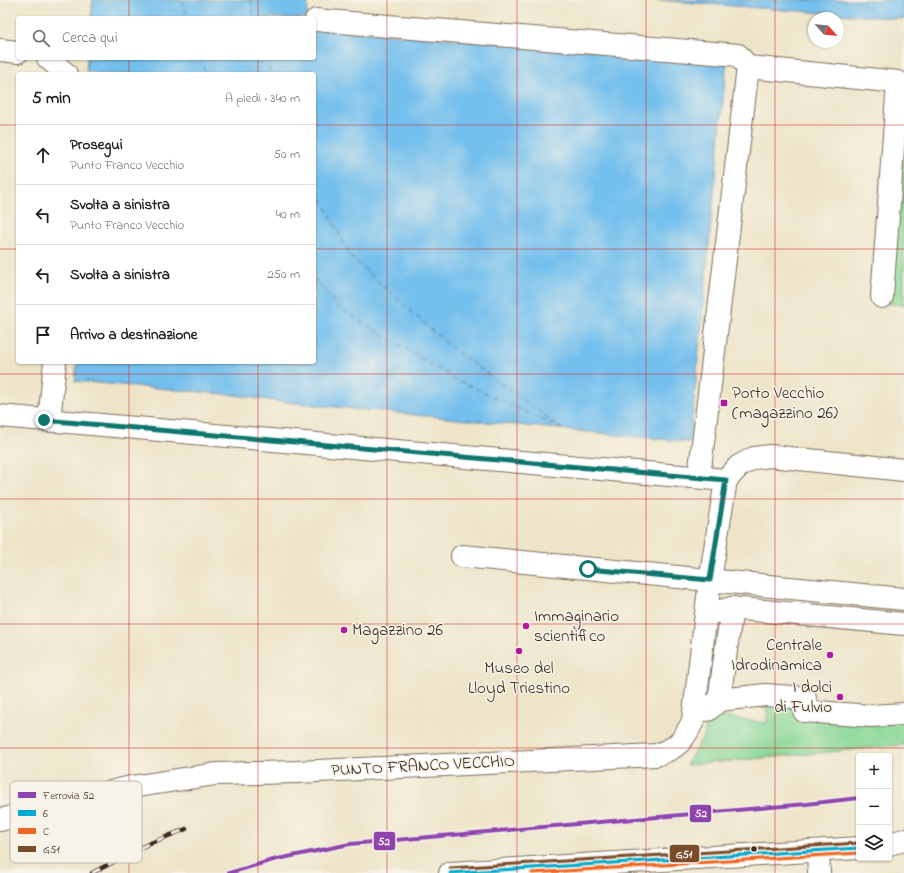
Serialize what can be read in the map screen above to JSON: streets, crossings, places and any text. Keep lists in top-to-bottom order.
{
  "streets": {
    "street": ["PUNTO FRANCO VECCHIO"]
  },
  "places": {
    "transit": ["Porto Vecchio (magazzino 26)"],
    "other": [
      "Immaginario scientifico",
      "Magazzino 26",
      "Museo del Lloyd Triestino",
      "Centrale Idrodinamica",
      "I dolci di Fulvio"
    ]
  },
  "lines": [
    "rail line 52",
    "transit line G51",
    "transit line 6",
    "transit line C"
  ],
  "legend": [
    "Ferrovia 52",
    "6",
    "C",
    "G51"
  ],
  "north": "bottom right",
  "page": {
    "search": "Cerca qui",
    "heading": ["5 min", "A piedi · 340 m"],
    "list": [
      ["Prosegui", "Punto Franco Vecchio", "50 m"],
      ["Svolta a sinistra", "Punto Franco Vecchio", "40 m"],
      ["Svolta a sinistra", "250 m"],
      "Arrivo a destinazione"
    ],
    "map_buttons": ["+", "−"]
  }
}
